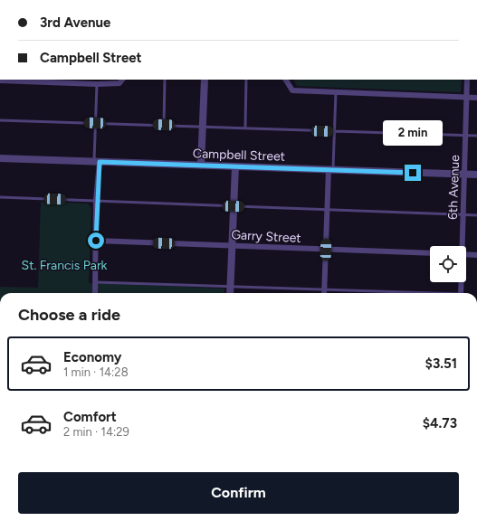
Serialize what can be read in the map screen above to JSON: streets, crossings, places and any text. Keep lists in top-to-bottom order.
{
  "streets": {
    "street": ["Campbell Street", "6th Avenue", "Garry Street"]
  },
  "crossings": [
    ["Campbell Street", "6th Avenue"]
  ],
  "parks": ["St. Francis Park"],
  "page": {
    "banner": ["3rd Avenue", "Campbell Street"],
    "bubble": "2 min",
    "heading": "Choose a ride",
    "list": [
      {
        "name": "Economy",
        "note": "1 min · 14:28",
        "value": "$3.51"
      },
      {
        "name": "Comfort",
        "note": "2 min · 14:29",
        "value": "$4.73"
      }
    ],
    "buttons": "Confirm"
  }
}
